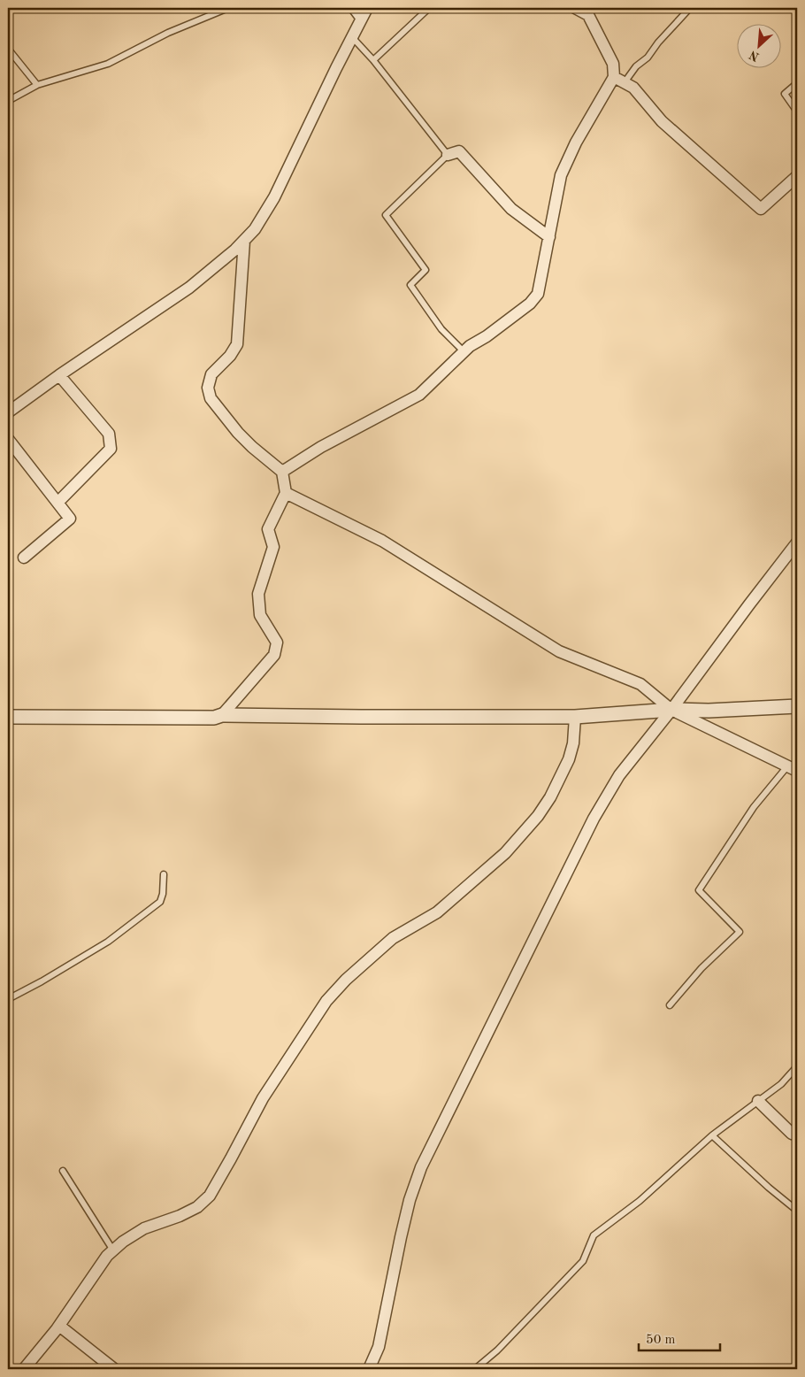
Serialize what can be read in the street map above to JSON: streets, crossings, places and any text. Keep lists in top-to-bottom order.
{
  "scale_bar": "50 m",
  "north": "bottom left"
}
